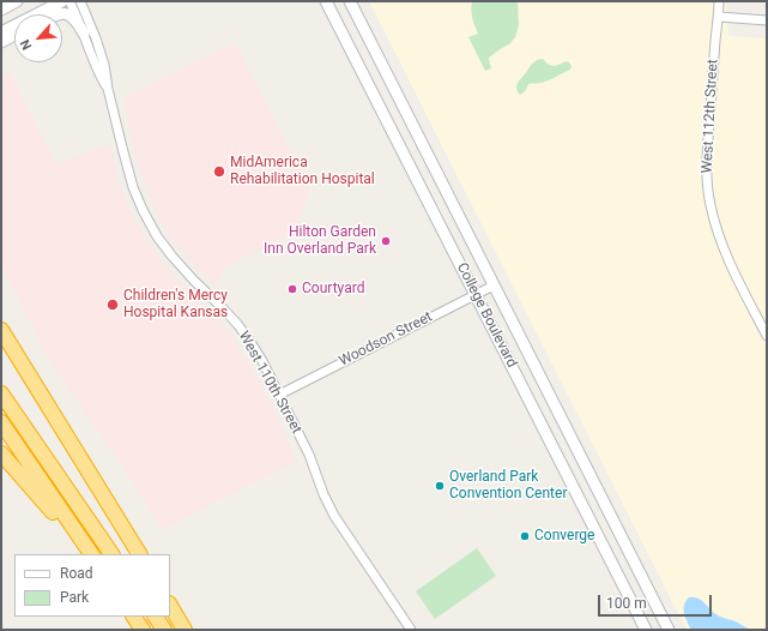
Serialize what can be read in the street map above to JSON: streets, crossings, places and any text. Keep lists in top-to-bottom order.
{
  "streets": {
    "main road": ["College Boulevard"],
    "street": ["West 112th Street", "Woodson Street", "West 110th Street"]
  },
  "crossings": [
    ["College Boulevard", "Woodson Street"],
    ["Woodson Street", "West 110th Street"]
  ],
  "places": [
    "MidAmerica Rehabilitation Hospital",
    "Hilton Garden Inn Overland Park",
    "Courtyard",
    "Children's Mercy Hospital Kansas",
    "Overland Park Convention Center",
    "Converge"
  ],
  "legend": ["Road", "Park"],
  "scale_bar": "100 m",
  "north": "bottom left"
}
